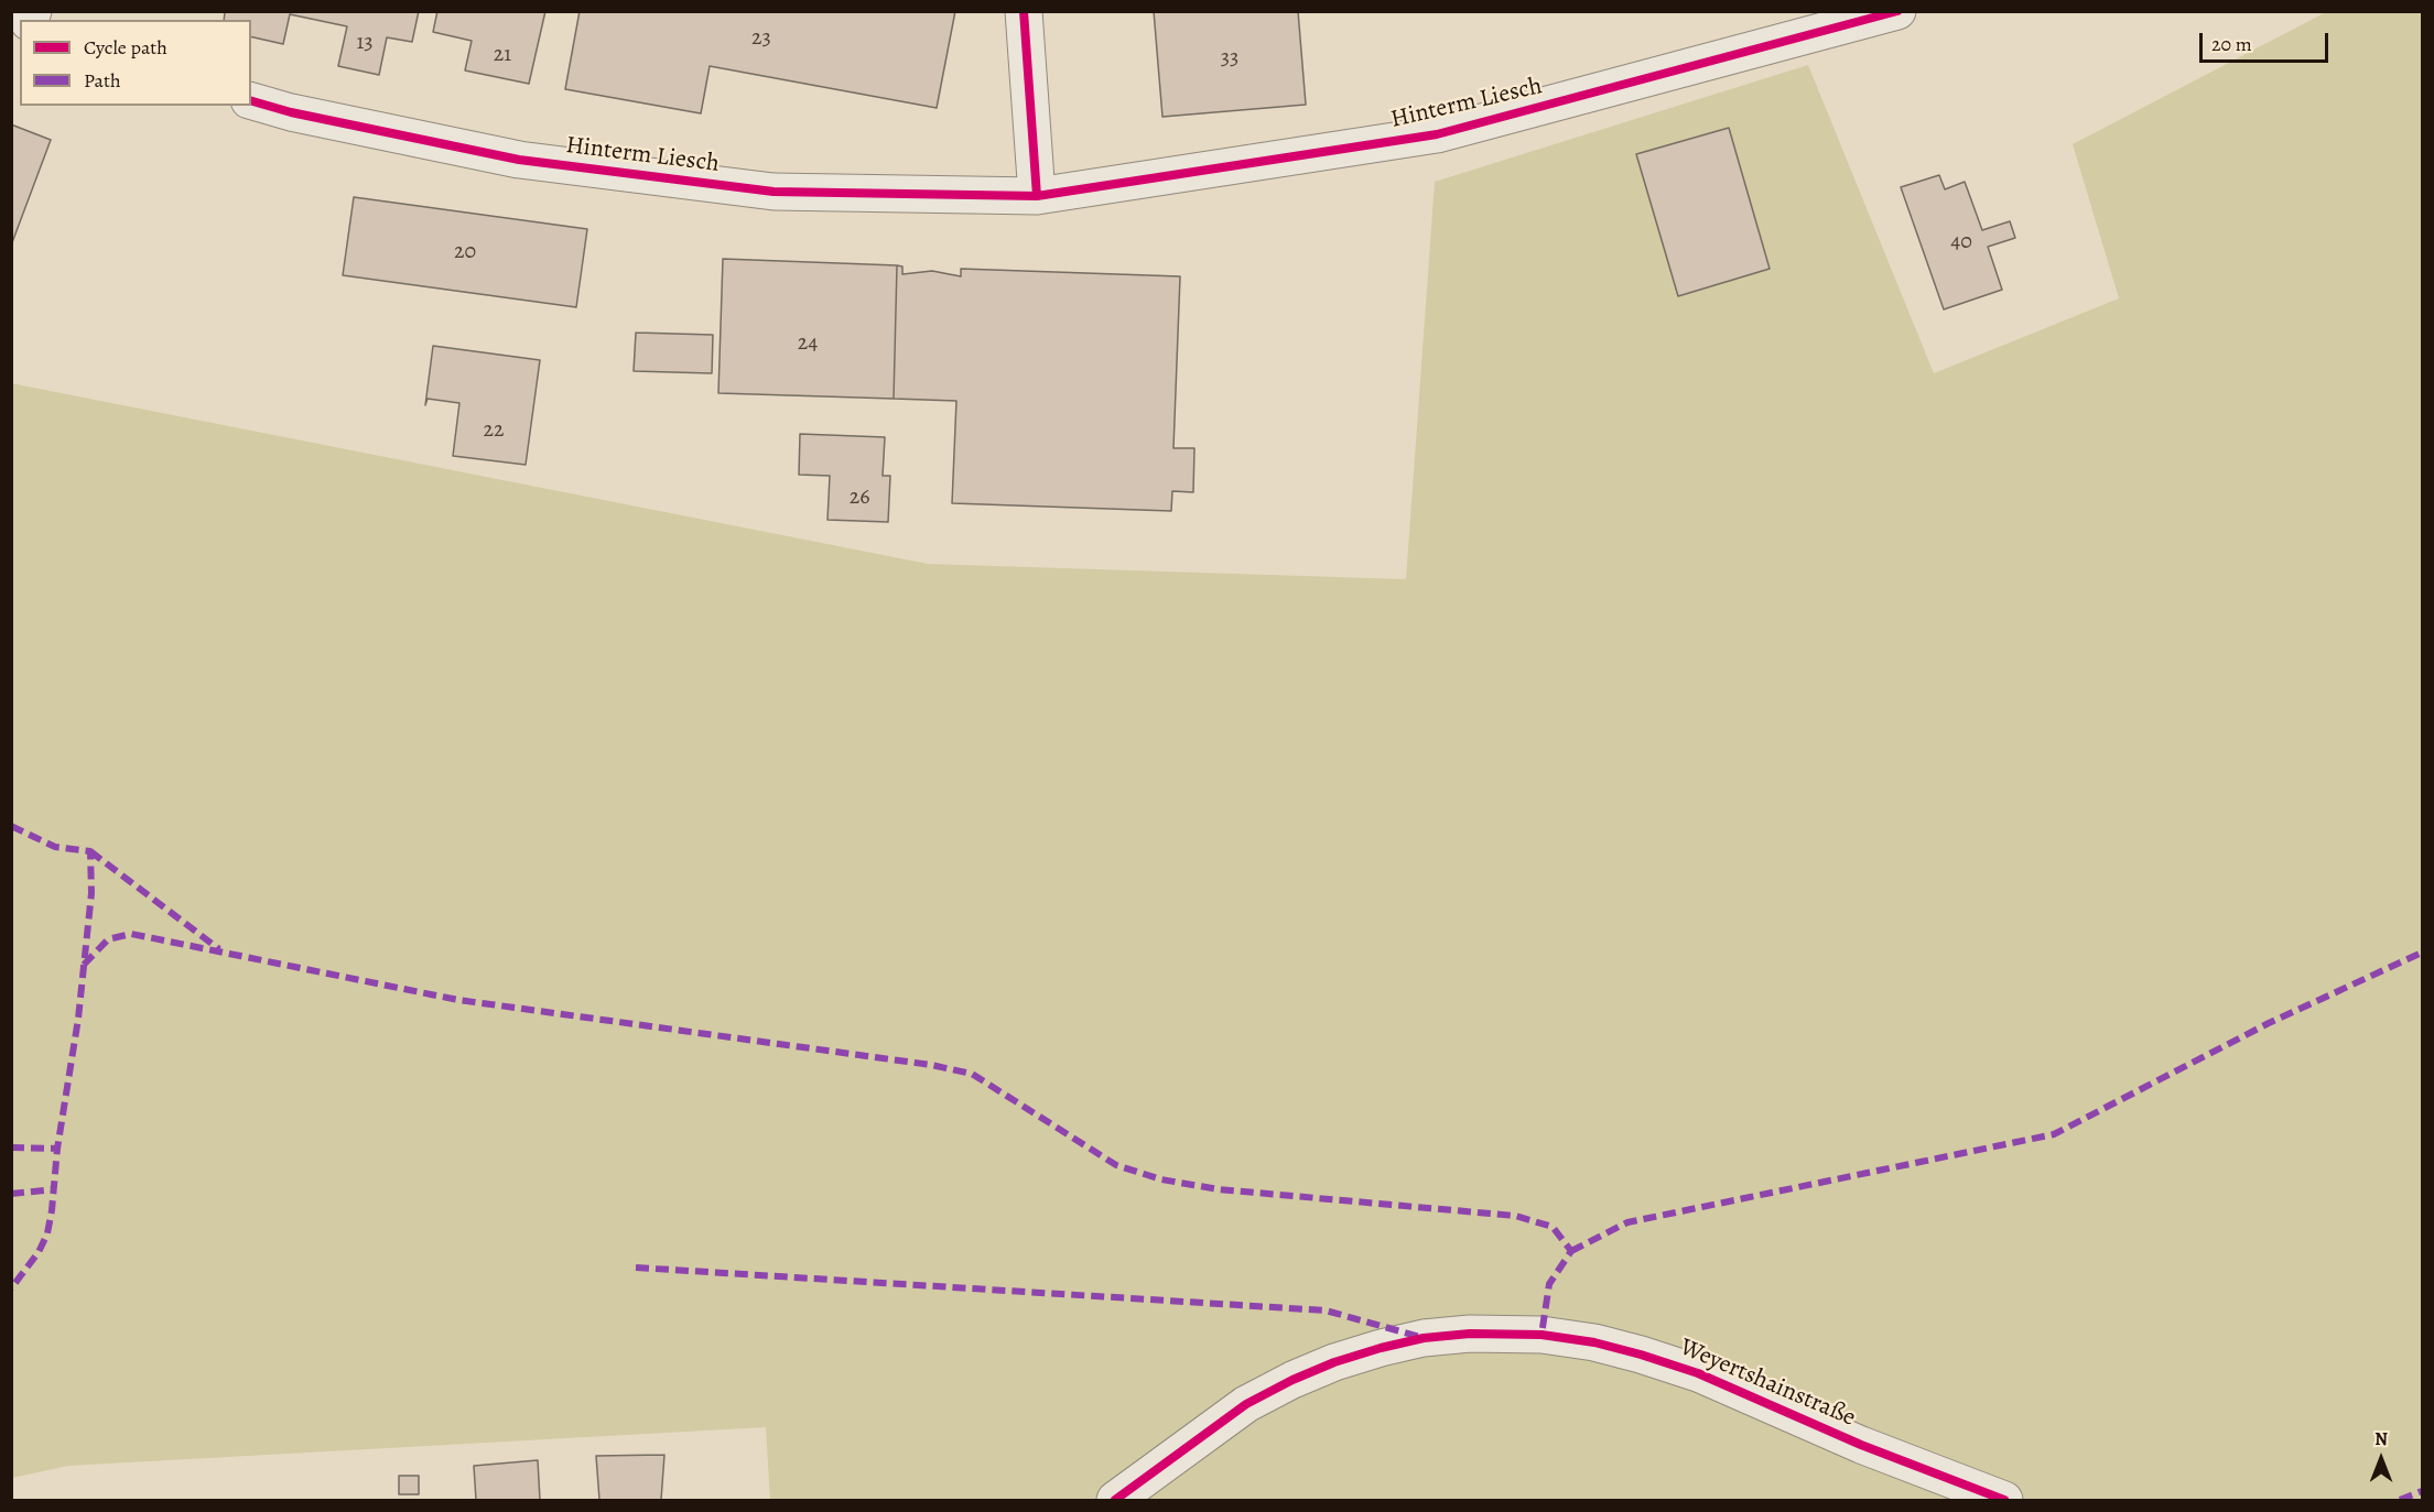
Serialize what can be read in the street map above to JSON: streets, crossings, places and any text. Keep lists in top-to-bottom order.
{
  "streets": {
    "street": ["Hinterm Liesch", "Weyertshainstraße"]
  },
  "house_numbers": [
    "23",
    "13",
    "21",
    "33",
    "40",
    "20",
    "24",
    "22",
    "26"
  ],
  "legend": ["Cycle path", "Path"],
  "scale_bar": "20 m",
  "north": "top"
}
